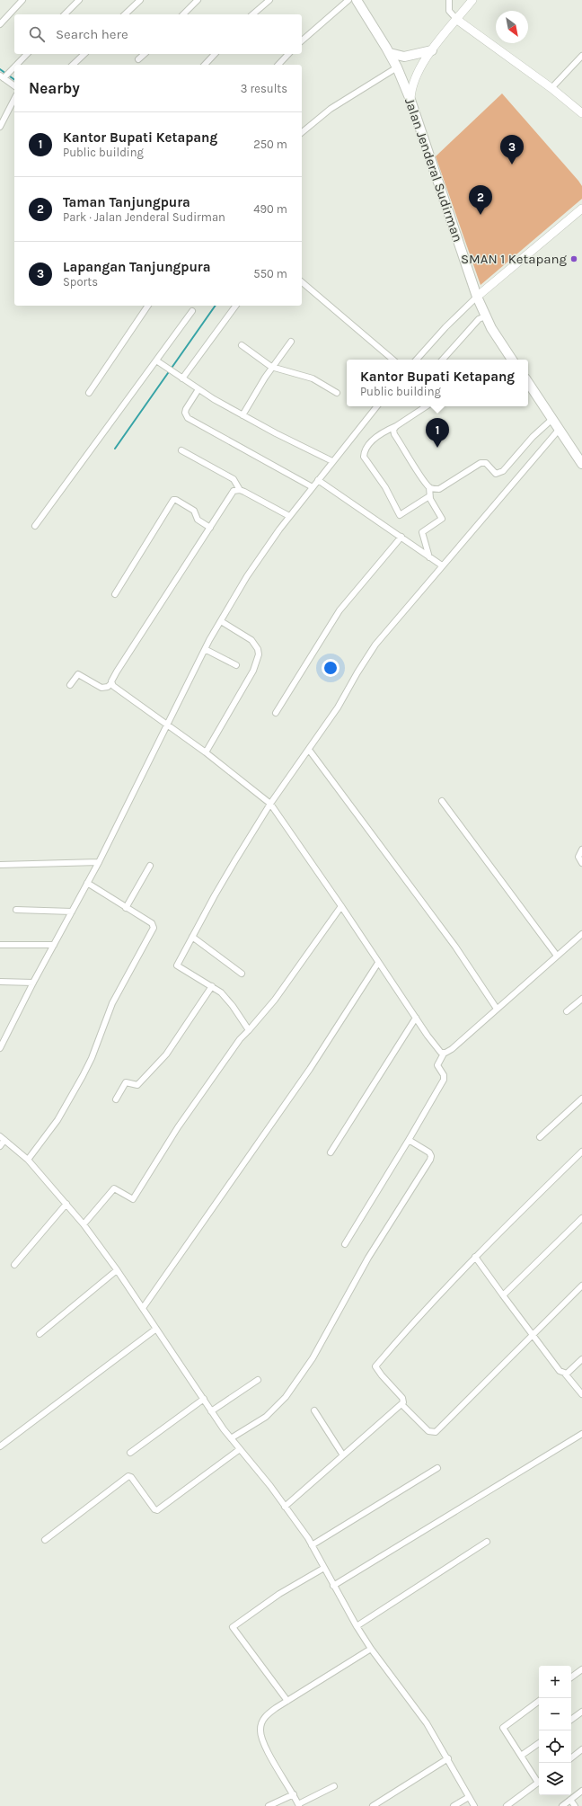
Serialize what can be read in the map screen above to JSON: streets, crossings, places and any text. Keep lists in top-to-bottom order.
{
  "streets": {
    "main road": ["Jalan Jenderal Sudirman"]
  },
  "places": ["SMAN 1 Ketapang"],
  "north": "bottom right",
  "page": {
    "search": "Search here",
    "heading": ["Nearby", "3 results"],
    "list": [
      {
        "mark": "1",
        "name": "Kantor Bupati Ketapang",
        "note": "Public building",
        "value": "250 m"
      },
      {
        "mark": "2",
        "name": "Taman Tanjungpura",
        "note": "Park · Jalan Jenderal Sudirman",
        "value": "490 m"
      },
      {
        "mark": "3",
        "name": "Lapangan Tanjungpura",
        "note": "Sports",
        "value": "550 m"
      }
    ],
    "pins": ["3", "2", "1"],
    "popup": ["Kantor Bupati Ketapang", "Public building"],
    "map_buttons": ["+", "−"]
  }
}
